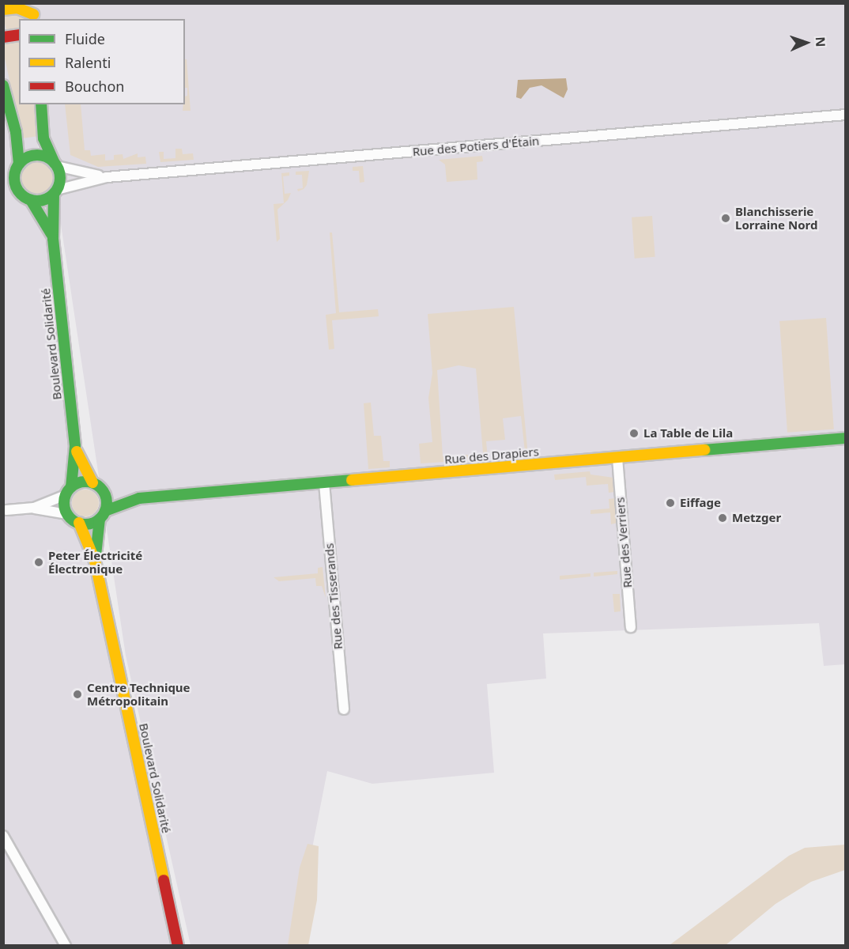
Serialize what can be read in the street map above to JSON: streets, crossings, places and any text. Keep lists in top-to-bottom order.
{
  "streets": {
    "main road": ["Boulevard Solidarité", "Rue des Drapiers"],
    "street": ["Rue des Potiers d'Étain", "Rue des Verriers", "Rue des Tisserands"]
  },
  "crossings": [
    ["Rue des Potiers d'Étain", "Boulevard Solidarité"],
    ["Boulevard Solidarité", "Rue des Drapiers"],
    ["Rue des Drapiers", "Rue des Verriers"],
    ["Rue des Drapiers", "Rue des Tisserands"]
  ],
  "places": [
    "Blanchisserie Lorraine Nord",
    "La Table de Lila",
    "Eiffage",
    "Metzger",
    "Peter Électricité Électronique",
    "Centre Technique Métropolitain"
  ],
  "legend": ["Fluide", "Ralenti", "Bouchon"],
  "north": "right"
}
